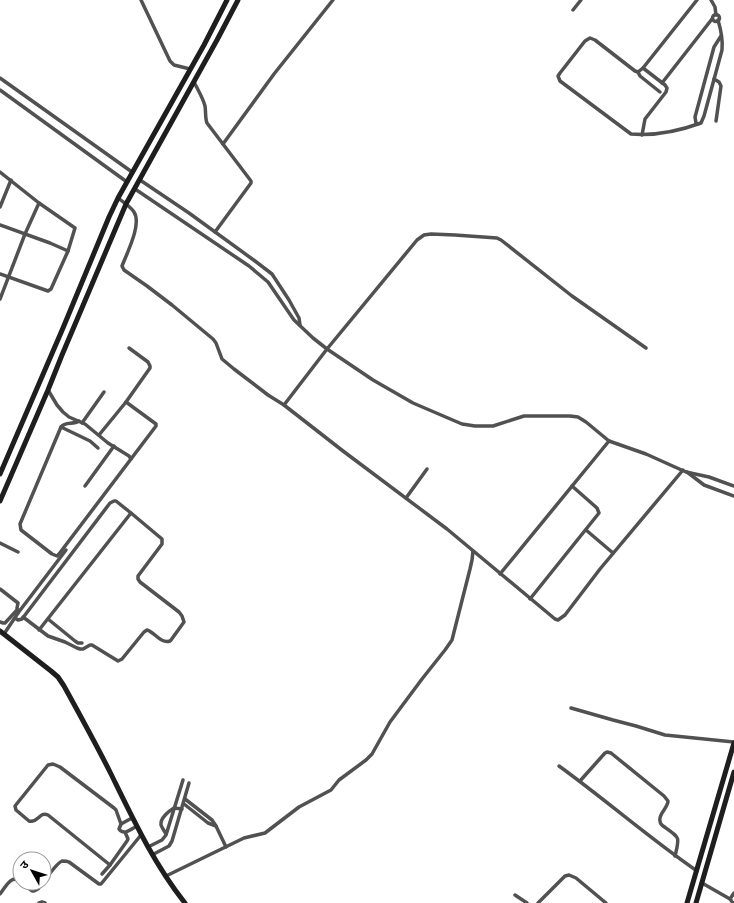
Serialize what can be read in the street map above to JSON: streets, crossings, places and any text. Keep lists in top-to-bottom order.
{
  "north": "top left"
}
